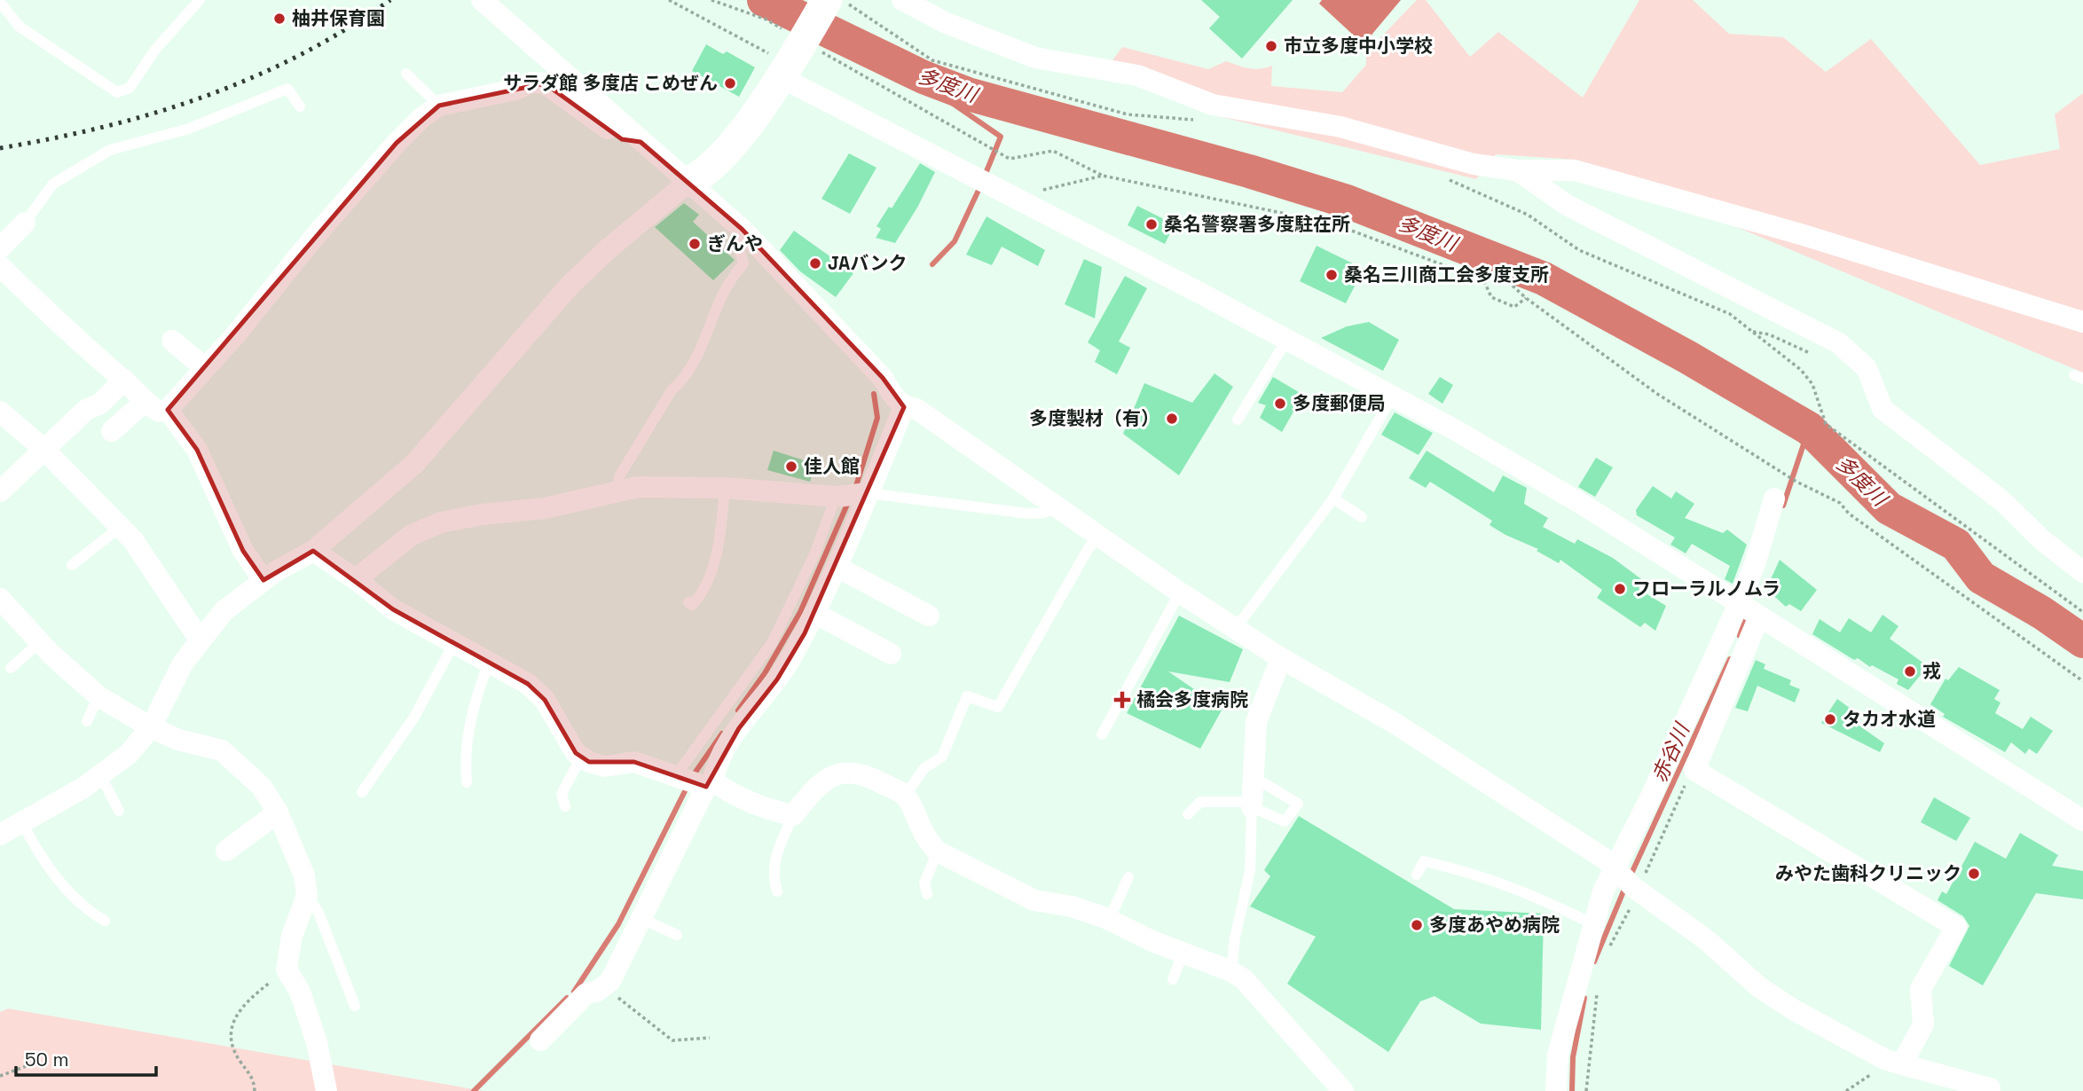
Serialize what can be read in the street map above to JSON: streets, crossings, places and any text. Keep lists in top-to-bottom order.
{
  "water": ["多度川", "赤谷川"],
  "places": {
    "other": [
      "柚井保育園",
      "市立多度中小学校",
      "サラダ館 多度店 こめぜん",
      "桑名警察署多度駐在所",
      "ぎんや",
      "JAバンク",
      "桑名三川商工会多度支所",
      "多度郵便局",
      "多度製材（有）",
      "佳人館",
      "フローラルノムラ",
      "戎",
      "タカオ水道",
      "みやた歯科クリニック",
      "多度あやめ病院"
    ],
    "health": ["橘会多度病院"]
  },
  "scale_bar": "50 m"
}
